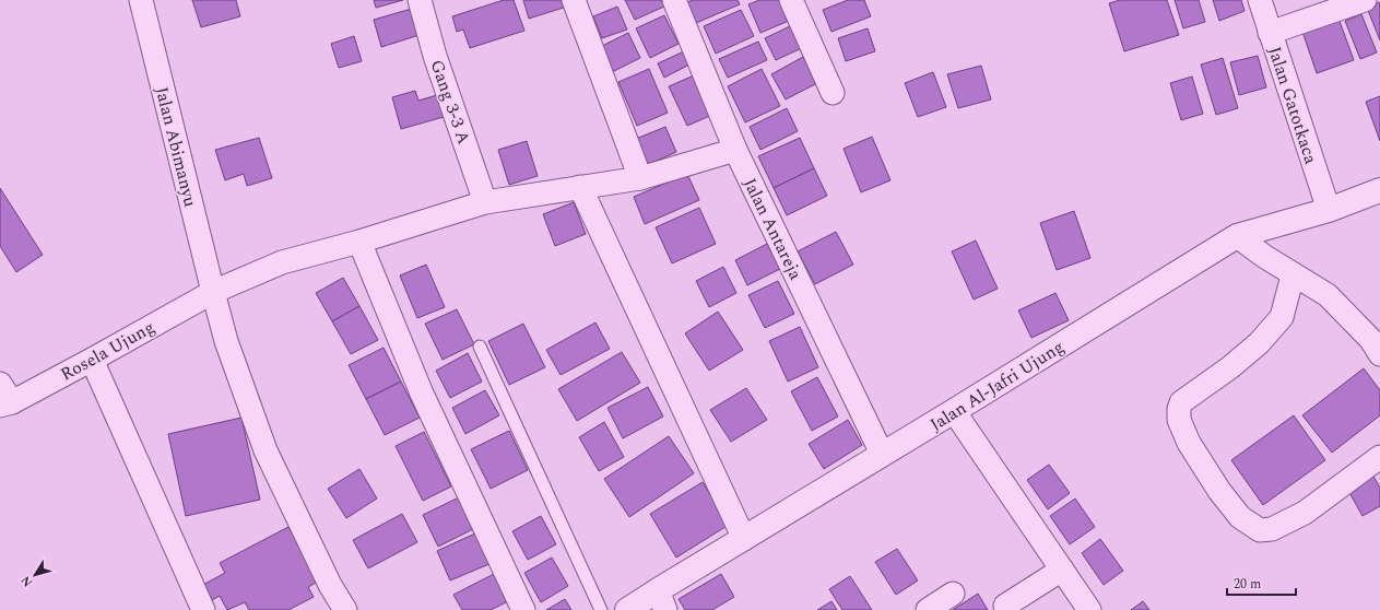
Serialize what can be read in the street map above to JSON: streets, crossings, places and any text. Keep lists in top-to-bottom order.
{
  "streets": {
    "street": [
      "Gang 3-3 A",
      "Jalan Gatotkaca",
      "Jalan Abimanyu",
      "Jalan Antareja",
      "Rosela Ujung",
      "Jalan Al-Jafri Ujung"
    ]
  },
  "crossings": [
    ["Gang 3-3 A", "Rosela Ujung"],
    ["Jalan Gatotkaca", "Jalan Al-Jafri Ujung"],
    ["Jalan Abimanyu", "Rosela Ujung"],
    ["Jalan Antareja", "Rosela Ujung"],
    ["Jalan Antareja", "Jalan Al-Jafri Ujung"]
  ],
  "scale_bar": "20 m",
  "north": "bottom left"
}
